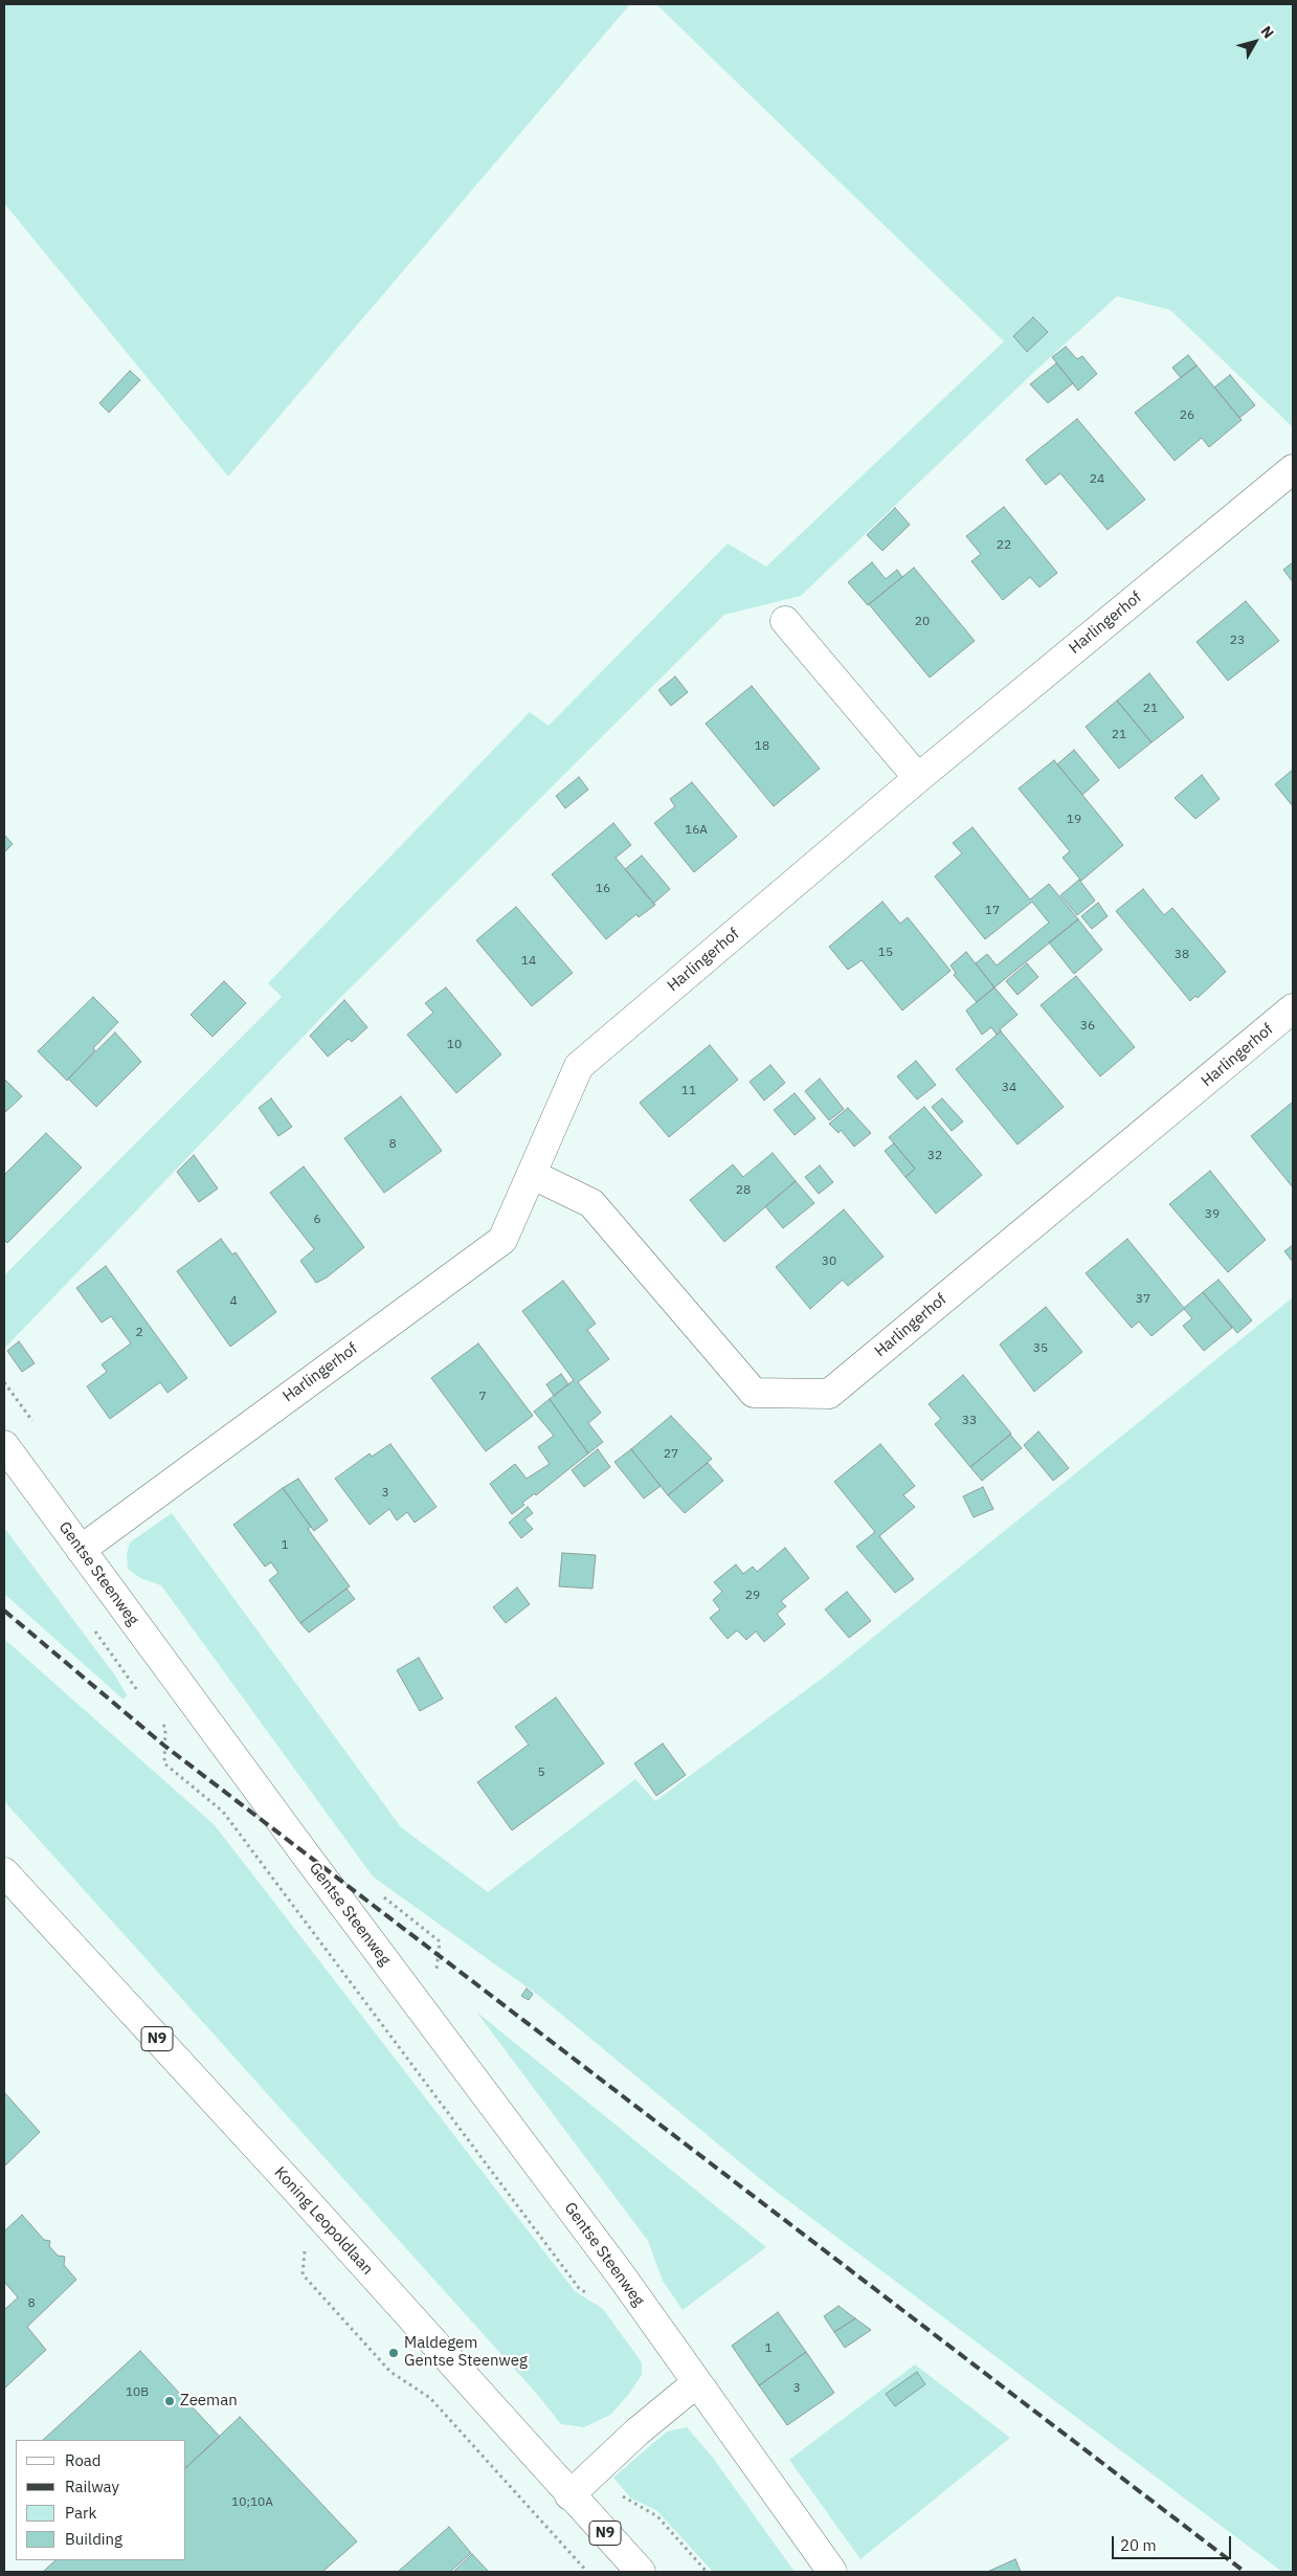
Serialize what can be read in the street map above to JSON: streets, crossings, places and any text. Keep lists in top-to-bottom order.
{
  "streets": {
    "street": [
      "Harlingerhof",
      "Gentse Steenweg",
      "N9",
      "Koning Leopoldlaan"
    ]
  },
  "crossings": [
    ["Harlingerhof", "Gentse Steenweg"]
  ],
  "places": ["Maldegem Gentse Steenweg", "Zeeman"],
  "house_numbers": [
    "26",
    "24",
    "22",
    "20",
    "23",
    "21",
    "21",
    "18",
    "19",
    "16A",
    "16",
    "17",
    "15",
    "38",
    "14",
    "36",
    "10",
    "34",
    "11",
    "8",
    "32",
    "28",
    "39",
    "6",
    "30",
    "37",
    "4",
    "2",
    "35",
    "7",
    "33",
    "27",
    "3",
    "1",
    "29",
    "5",
    "8",
    "1",
    "3",
    "10B",
    "10;10A"
  ],
  "legend": [
    "Road",
    "Railway",
    "Park",
    "Building"
  ],
  "scale_bar": "20 m",
  "north": "top right"
}
